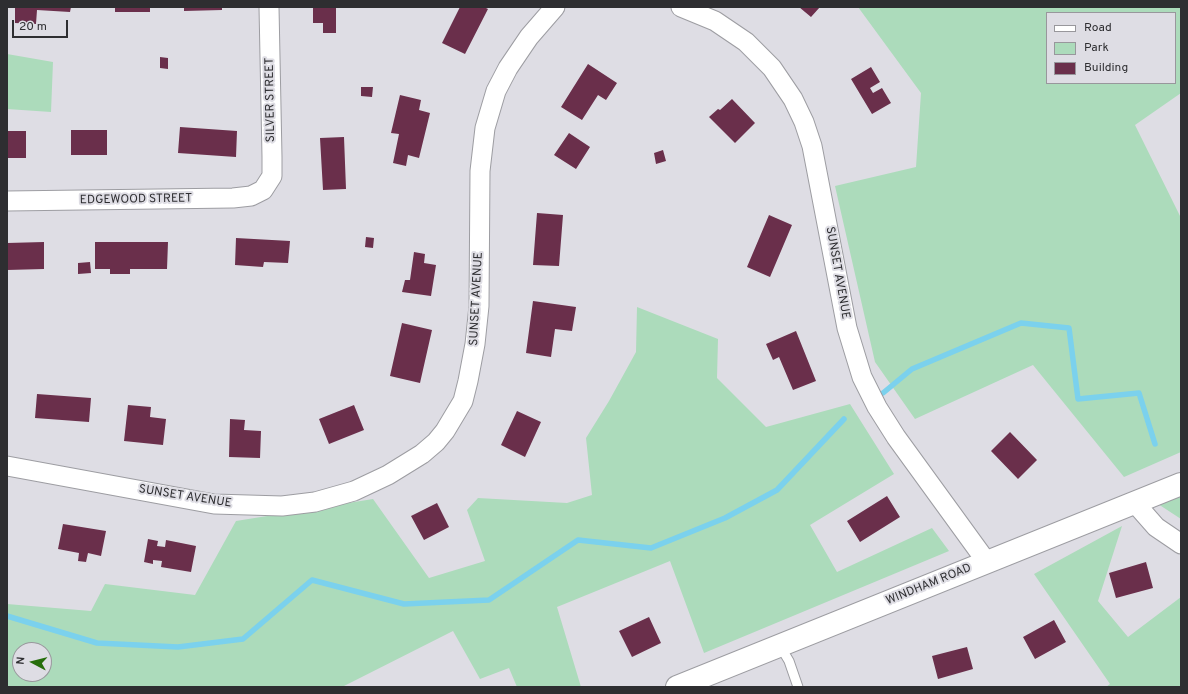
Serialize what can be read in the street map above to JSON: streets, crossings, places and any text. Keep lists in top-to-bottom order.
{
  "streets": {
    "street": [
      "SILVER STREET",
      "EDGEWOOD STREET",
      "SUNSET AVENUE",
      "WINDHAM ROAD"
    ]
  },
  "crossings": [
    ["SILVER STREET", "EDGEWOOD STREET"],
    ["SUNSET AVENUE", "WINDHAM ROAD"]
  ],
  "legend": ["Road", "Park", "Building"],
  "scale_bar": "20 m",
  "north": "left"
}
